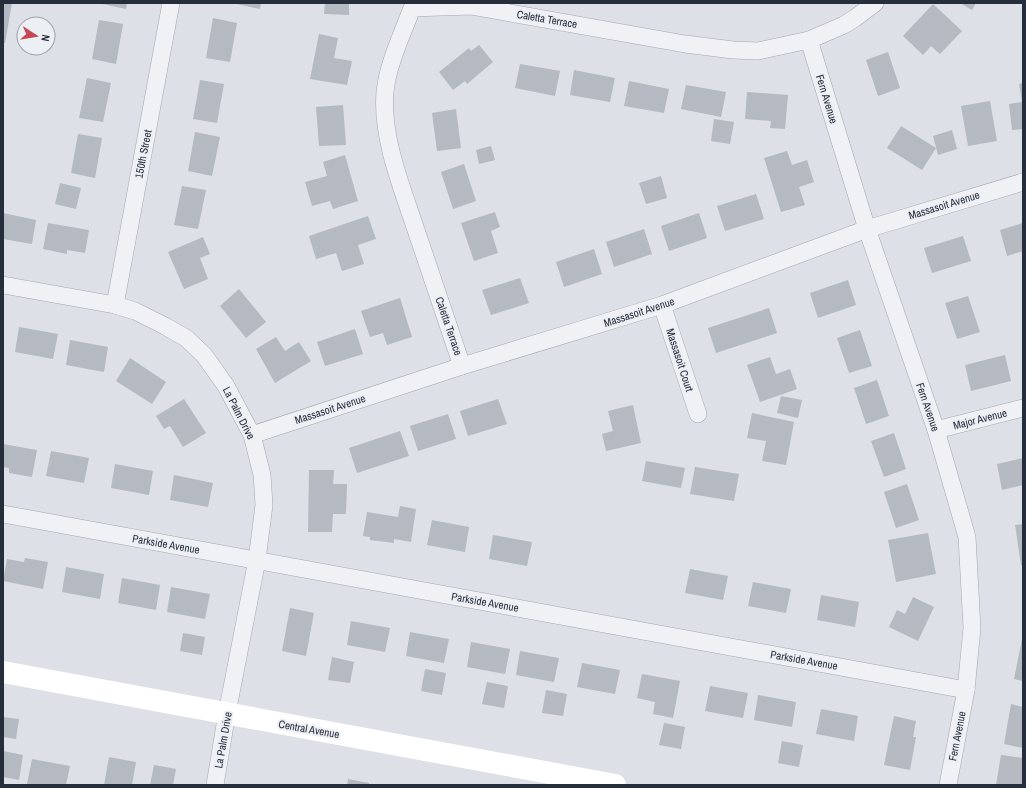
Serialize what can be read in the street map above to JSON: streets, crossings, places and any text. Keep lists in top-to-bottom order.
{
  "streets": {
    "street": [
      "Caletta Terrace",
      "Fern Avenue",
      "150th Street",
      "Massasoit Avenue",
      "Massasoit Court",
      "La Palm Drive",
      "Major Avenue",
      "Parkside Avenue",
      "Central Avenue"
    ]
  },
  "crossings": [
    ["Caletta Terrace", "Fern Avenue"],
    ["Caletta Terrace", "Massasoit Avenue"],
    ["Fern Avenue", "Massasoit Avenue"],
    ["Fern Avenue", "Major Avenue"],
    ["Fern Avenue", "Parkside Avenue"],
    ["150th Street", "La Palm Drive"],
    ["Massasoit Avenue", "Massasoit Court"],
    ["Massasoit Avenue", "La Palm Drive"],
    ["La Palm Drive", "Parkside Avenue"],
    ["La Palm Drive", "Central Avenue"]
  ],
  "north": "right"
}
